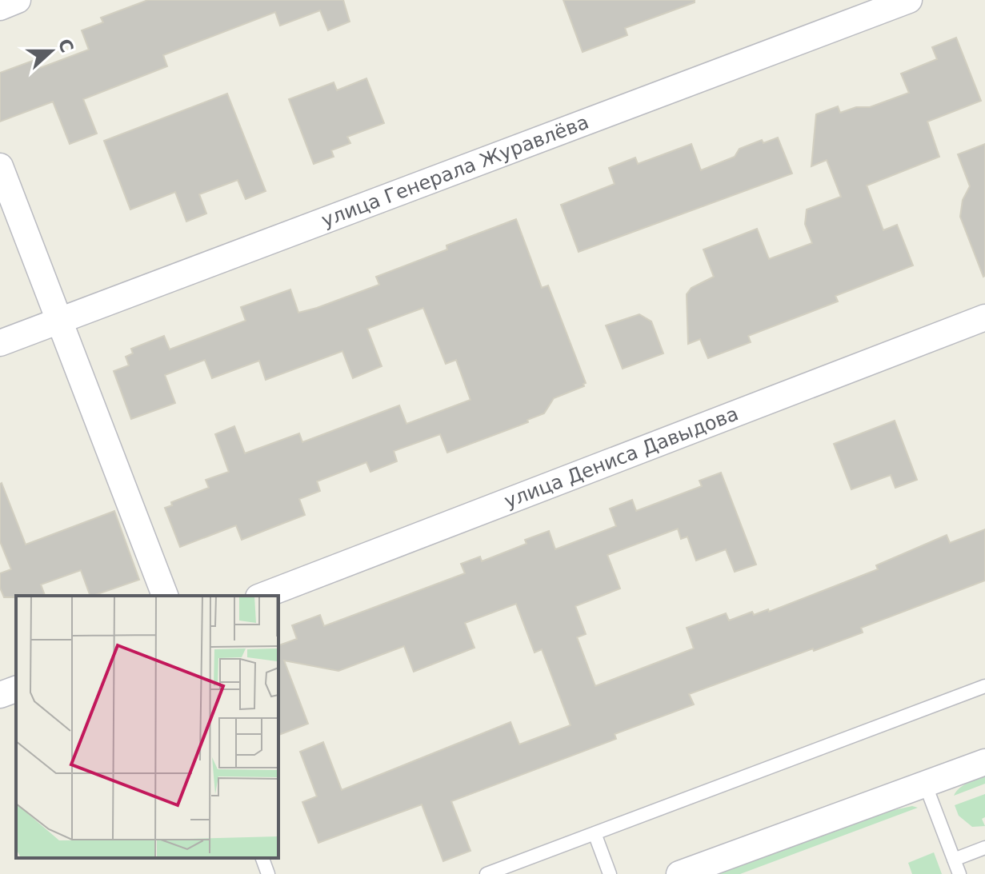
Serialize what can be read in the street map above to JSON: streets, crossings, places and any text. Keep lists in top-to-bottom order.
{
  "streets": {
    "street": ["улица Генерала Журавлёва", "улица Дениса Давыдова"]
  },
  "north": "right"
}
